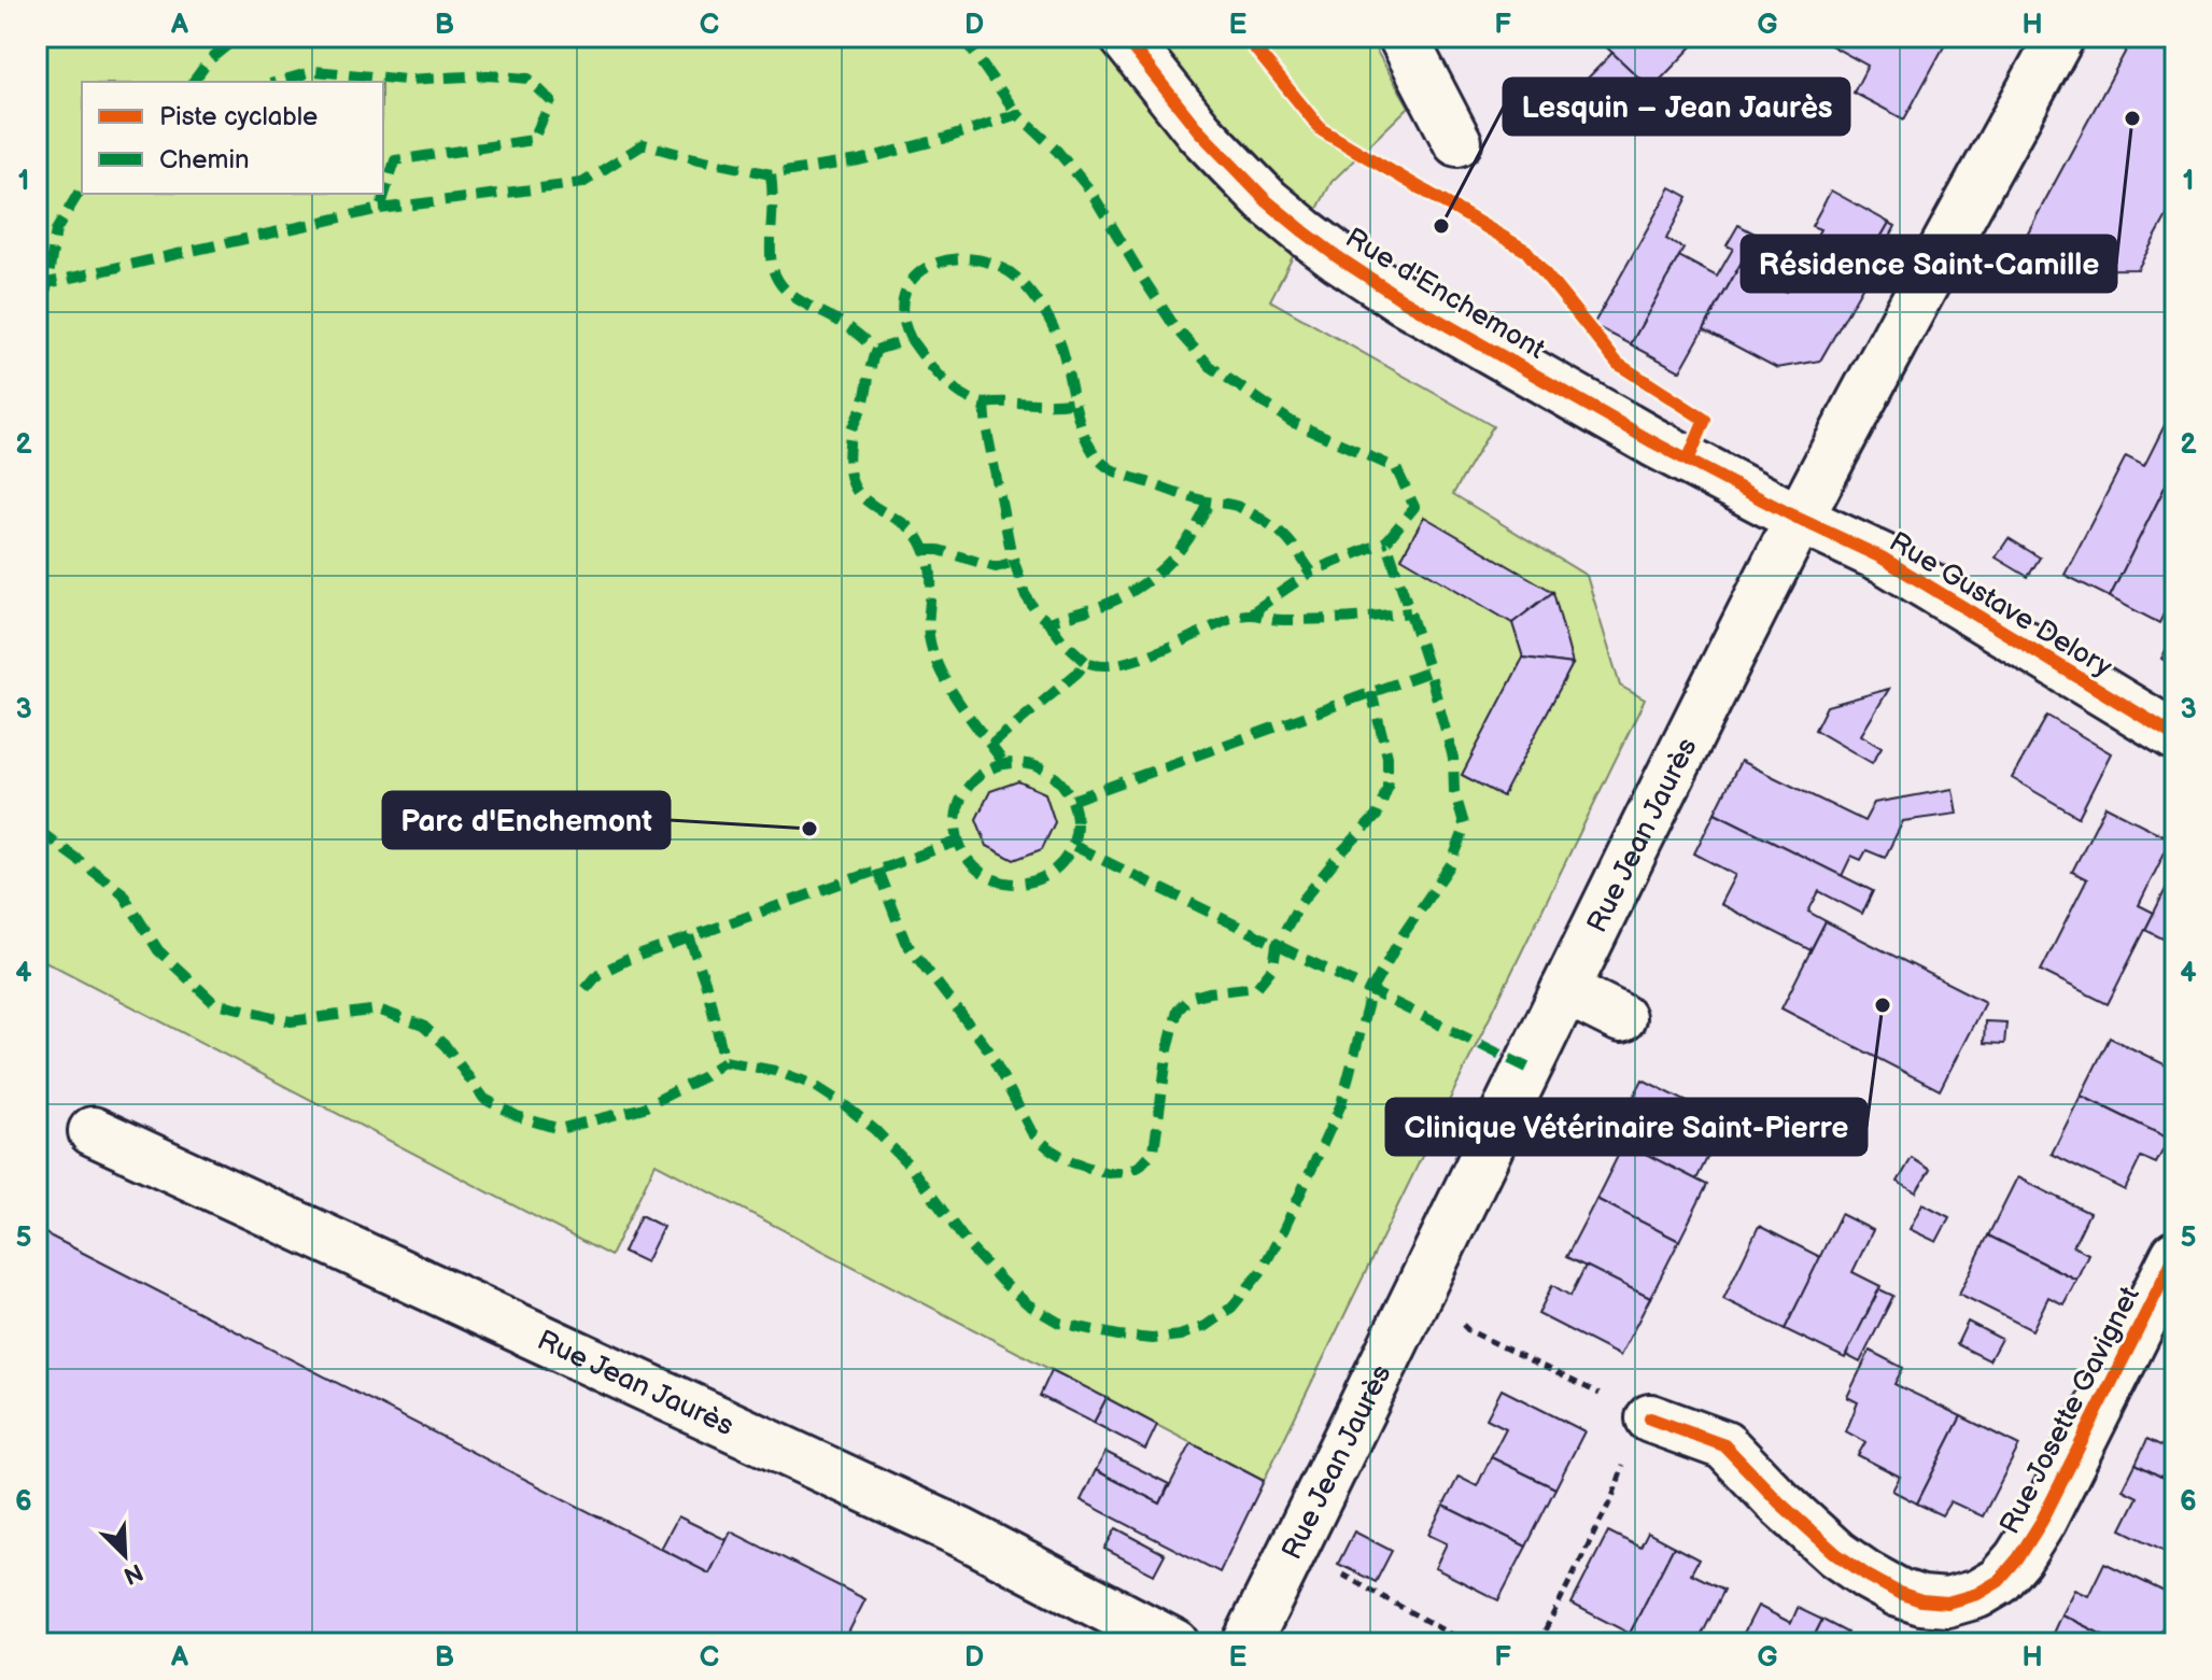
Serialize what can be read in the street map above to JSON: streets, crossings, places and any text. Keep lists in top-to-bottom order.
{
  "streets": {
    "street": [
      "Rue d'Enchemont",
      "Rue Gustave Delory",
      "Rue Jean Jaurès",
      "Rue Josette Gavignet"
    ]
  },
  "crossings": [
    ["Rue d'Enchemont", "Rue Gustave Delory"],
    ["Rue d'Enchemont", "Rue Jean Jaurès"],
    ["Rue Gustave Delory", "Rue Jean Jaurès"]
  ],
  "places": [
    "Résidence Saint-Camille",
    "Lesquin – Jean Jaurès",
    "Parc d'Enchemont",
    "Clinique Vétérinaire Saint-Pierre"
  ],
  "legend": ["Piste cyclable", "Chemin"],
  "north": "bottom right",
  "grid": {
    "columns": [
      "A",
      "B",
      "C",
      "D",
      "E",
      "F",
      "G",
      "H"
    ],
    "rows": [
      "1",
      "2",
      "3",
      "4",
      "5",
      "6"
    ]
  }
}
